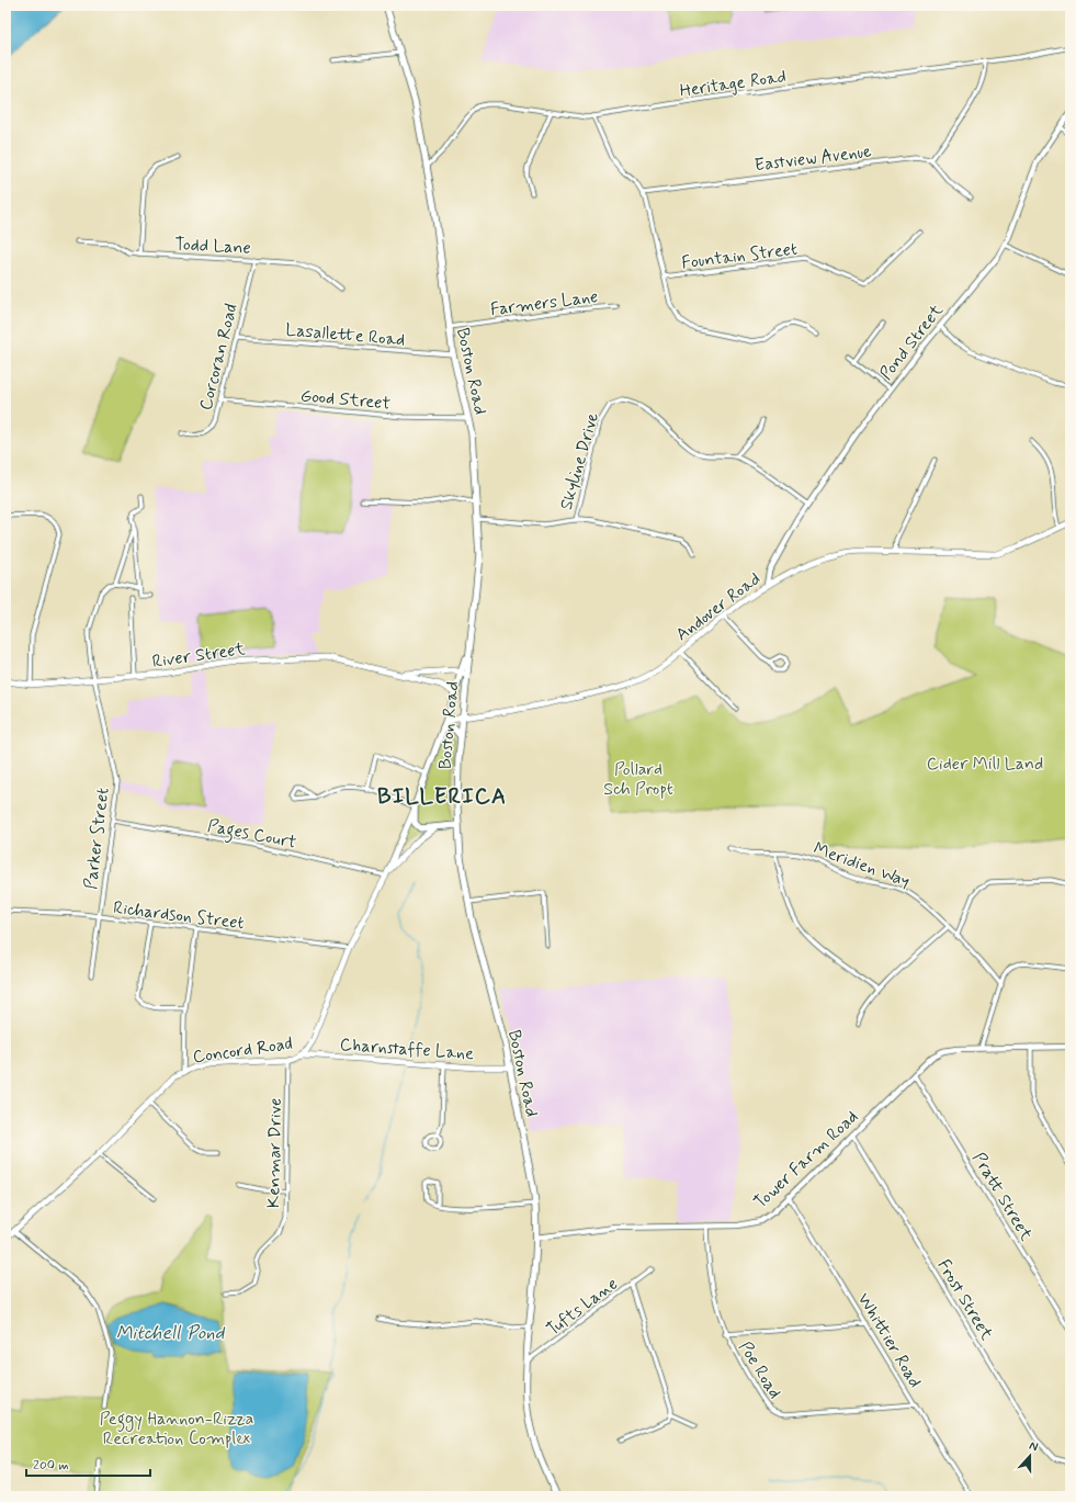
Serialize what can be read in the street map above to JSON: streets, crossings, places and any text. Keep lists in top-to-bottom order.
{
  "streets": {
    "main road": [
      "Boston Road",
      "Andover Road",
      "River Street",
      "Charnstaffe Lane",
      "Concord Road"
    ],
    "street": [
      "Heritage Road",
      "Eastview Avenue",
      "Todd Lane",
      "Fountain Street",
      "Farmers Lane",
      "Lasallette Road",
      "Pond Street",
      "Corcoran Road",
      "Good Street",
      "Skyline Drive",
      "Pages Court",
      "Parker Street",
      "Meridien Way",
      "Richardson Street",
      "Kenmar Drive",
      "Tower Farm Road",
      "Pratt Street",
      "Frost Street",
      "Tufts Lane",
      "Whittier Road",
      "Poe Road"
    ]
  },
  "crossings": [
    ["Heritage Road", "Boston Road"],
    ["Todd Lane", "Corcoran Road"],
    ["Farmers Lane", "Boston Road"],
    ["Lasallette Road", "Corcoran Road"],
    ["Lasallette Road", "Boston Road"],
    ["Pond Street", "Skyline Drive"],
    ["Pond Street", "Andover Road"],
    ["Corcoran Road", "Good Street"],
    ["Boston Road", "Good Street"],
    ["Boston Road", "Andover Road"],
    ["Boston Road", "River Street"],
    ["Boston Road", "Charnstaffe Lane"],
    ["Boston Road", "Concord Road"],
    ["Boston Road", "Tower Farm Road"],
    ["Boston Road", "Tufts Lane"],
    ["River Street", "Parker Street"],
    ["River Street", "Concord Road"],
    ["Pages Court", "Parker Street"],
    ["Pages Court", "Concord Road"],
    ["Parker Street", "Richardson Street"],
    ["Richardson Street", "Concord Road"],
    ["Charnstaffe Lane", "Concord Road"],
    ["Concord Road", "Kenmar Drive"],
    ["Tower Farm Road", "Pratt Street"],
    ["Tower Farm Road", "Frost Street"],
    ["Tower Farm Road", "Whittier Road"],
    ["Tower Farm Road", "Poe Road"],
    ["Whittier Road", "Poe Road"]
  ],
  "districts": ["BILLERICA"],
  "water": ["Mitchell Pond"],
  "parks": ["Cider Mill Land", "Pollard Sch Propt", "Peggy Hannon-Rizza Recreation Complex"],
  "scale_bar": "200 m",
  "north": "top"
}
